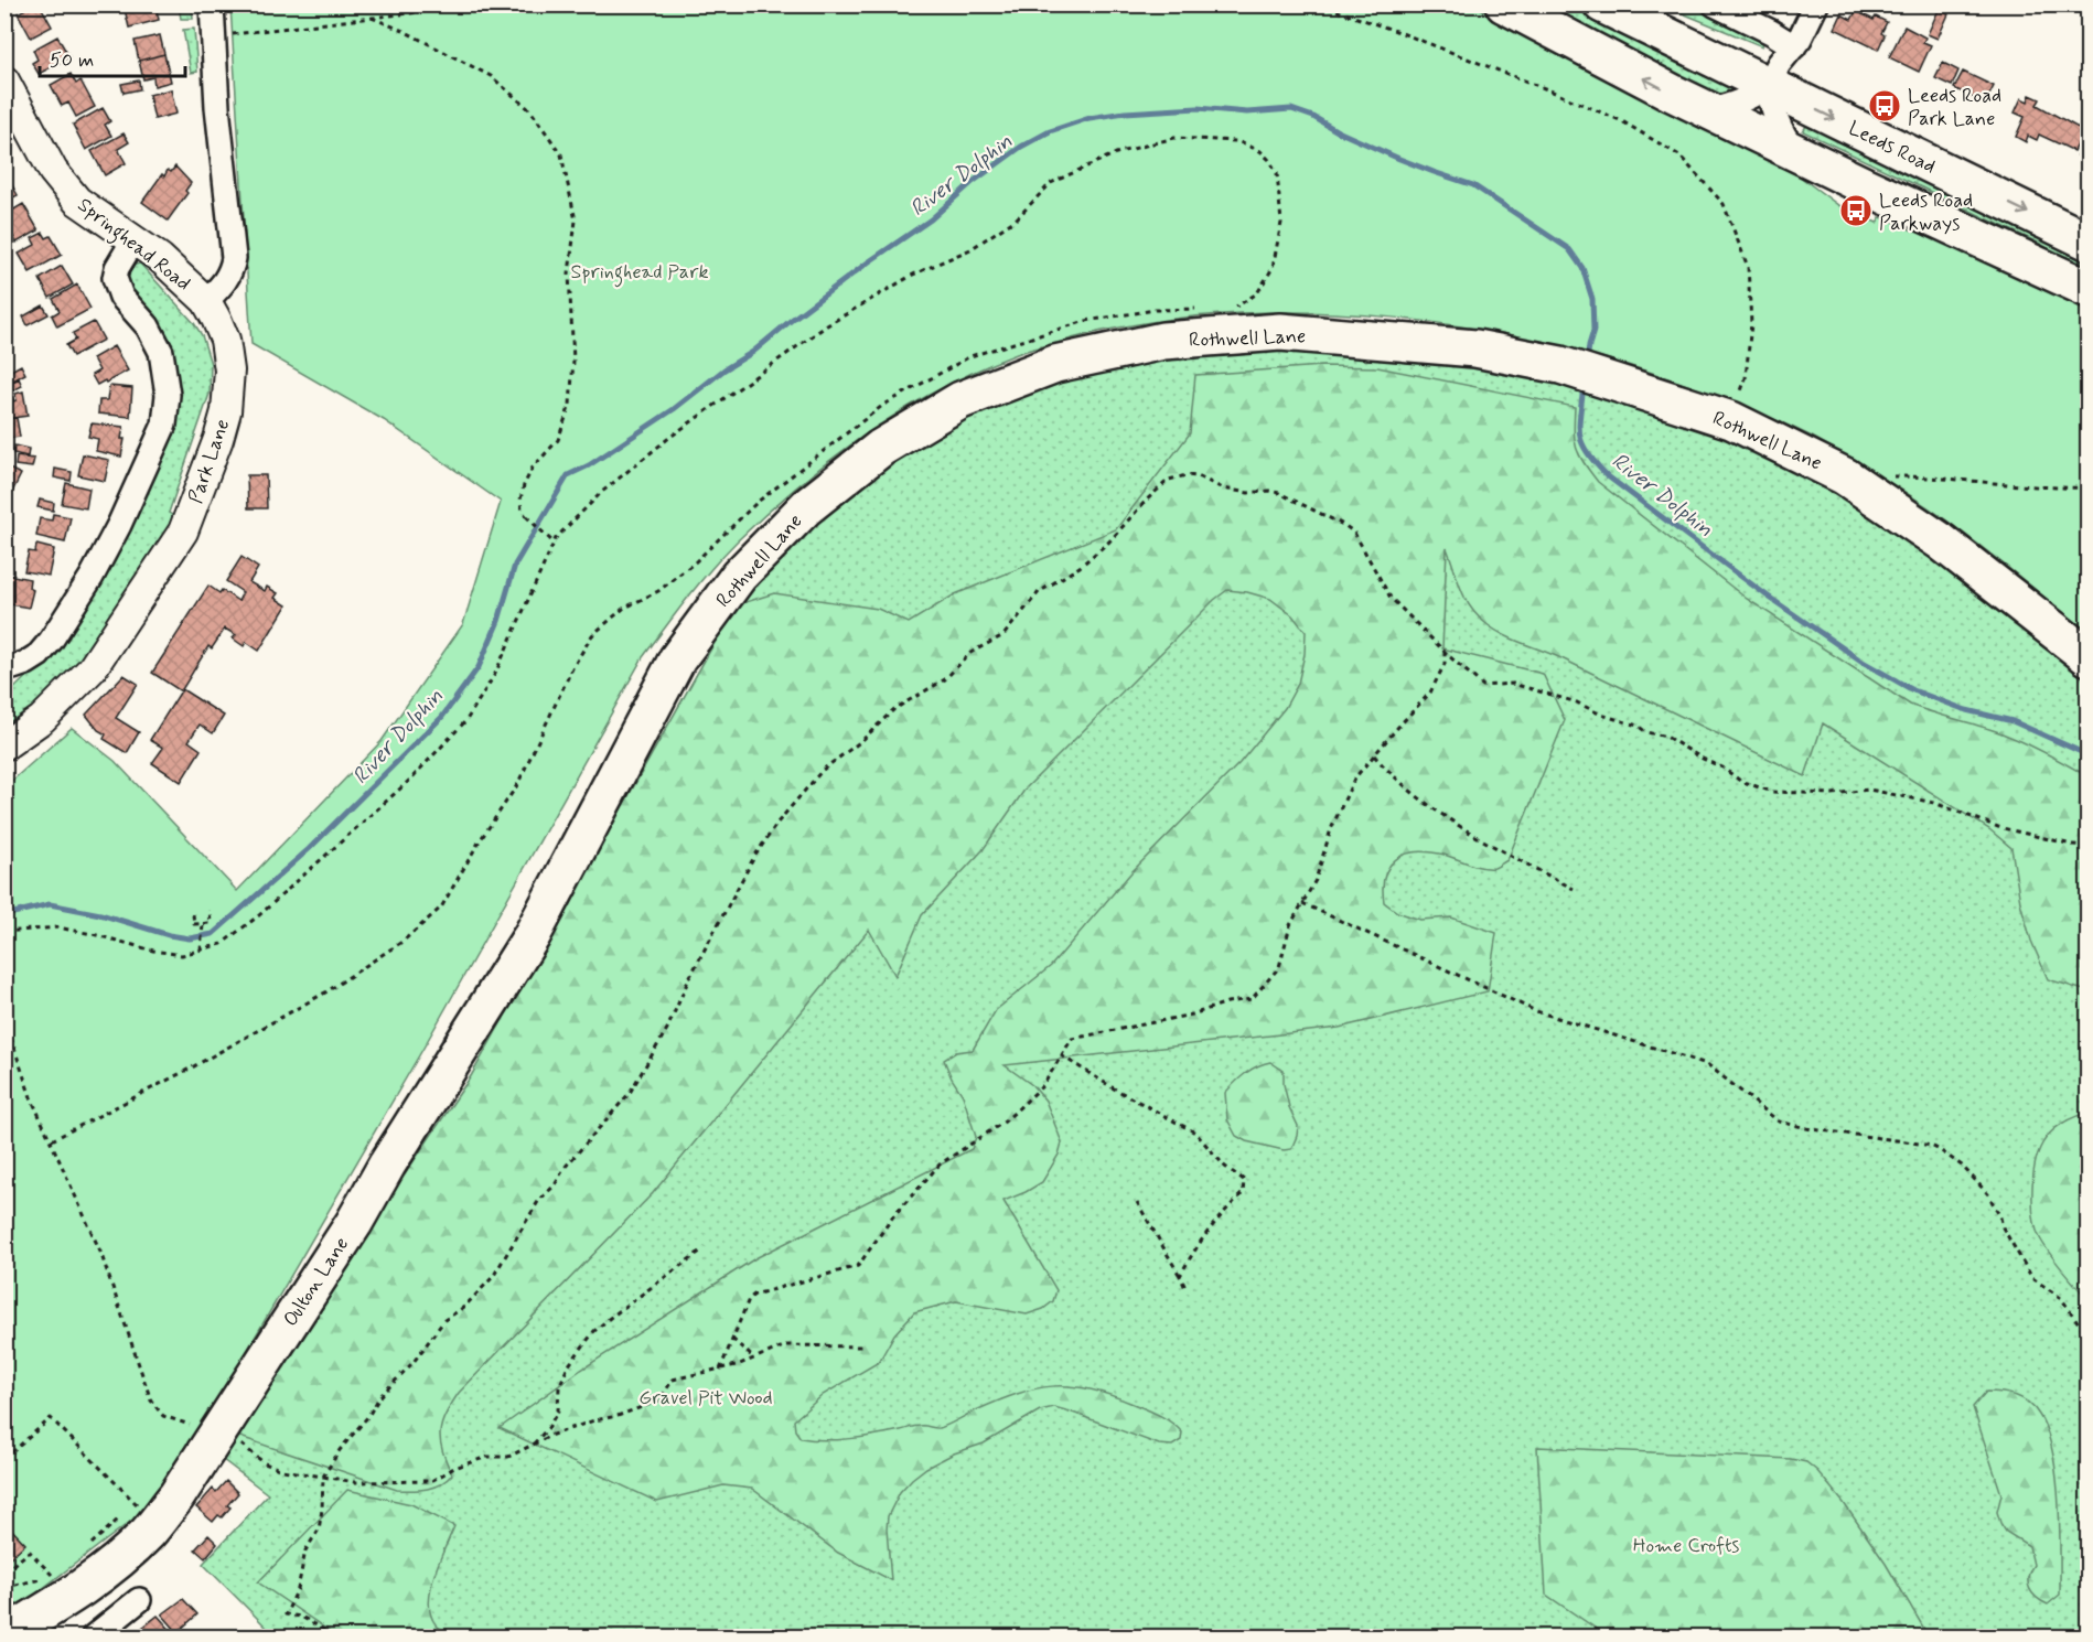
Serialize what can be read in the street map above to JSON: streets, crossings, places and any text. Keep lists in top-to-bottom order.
{
  "streets": {
    "main road": ["Leeds Road", "Rothwell Lane", "Oulton Lane"],
    "street": ["Springhead Road", "Park Lane"]
  },
  "crossings": [
    ["Springhead Road", "Park Lane"],
    ["Rothwell Lane", "Oulton Lane"]
  ],
  "water": ["River Dolphin"],
  "parks": ["Springhead Park", "Gravel Pit Wood", "Home Crofts"],
  "places": {
    "bus stop": ["Leeds Road Park Lane", "Leeds Road Parkways"]
  },
  "scale_bar": "50 m"
}
